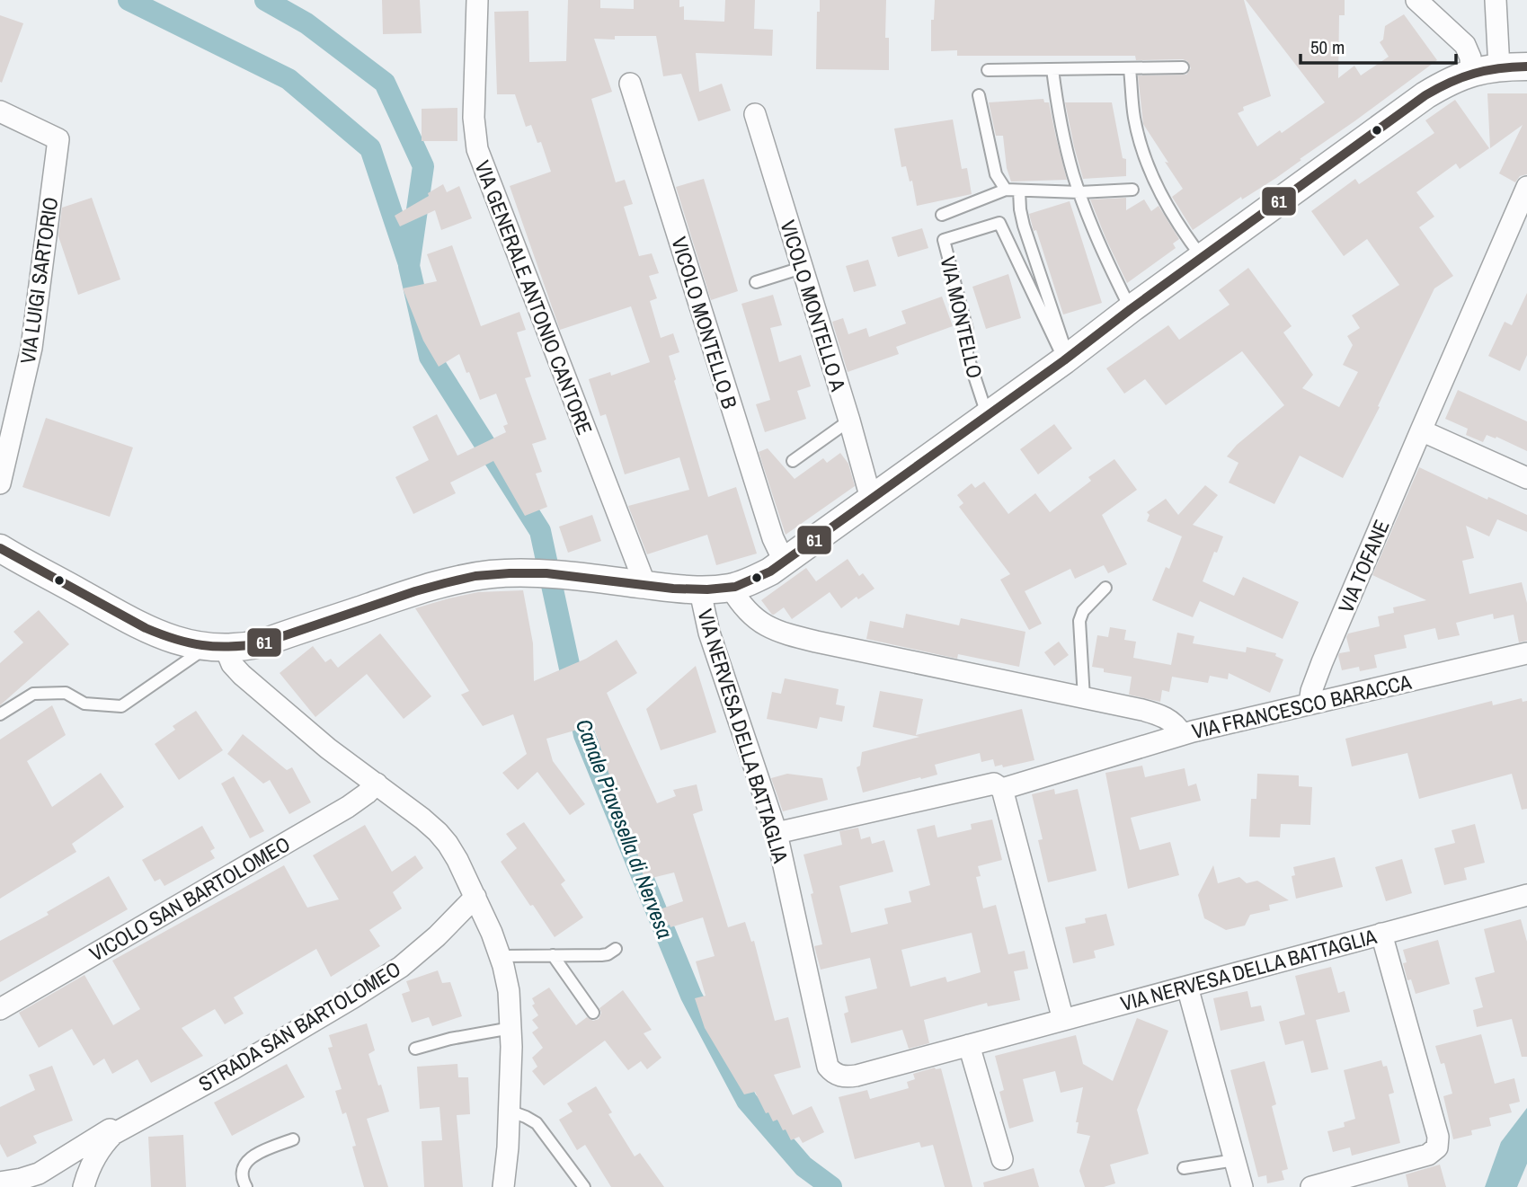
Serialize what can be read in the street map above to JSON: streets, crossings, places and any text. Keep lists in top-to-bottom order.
{
  "streets": {
    "street": [
      "VIA LUIGI SARTORIO",
      "VIA GENERALE ANTONIO CANTORE",
      "VICOLO MONTELLO A",
      "VICOLO MONTELLO B",
      "VIA TOFANE",
      "VIA FRANCESCO BARACCA",
      "VIA NERVESA DELLA BATTAGLIA",
      "VICOLO SAN BARTOLOMEO",
      "STRADA SAN BARTOLOMEO"
    ],
    "lane": ["VIA MONTELLO"]
  },
  "crossings": [
    ["VIA TOFANE", "VIA FRANCESCO BARACCA"]
  ],
  "water": ["Canale Piavesella di Nervesa"],
  "lines": ["transit line 61"],
  "scale_bar": "50 m"
}
